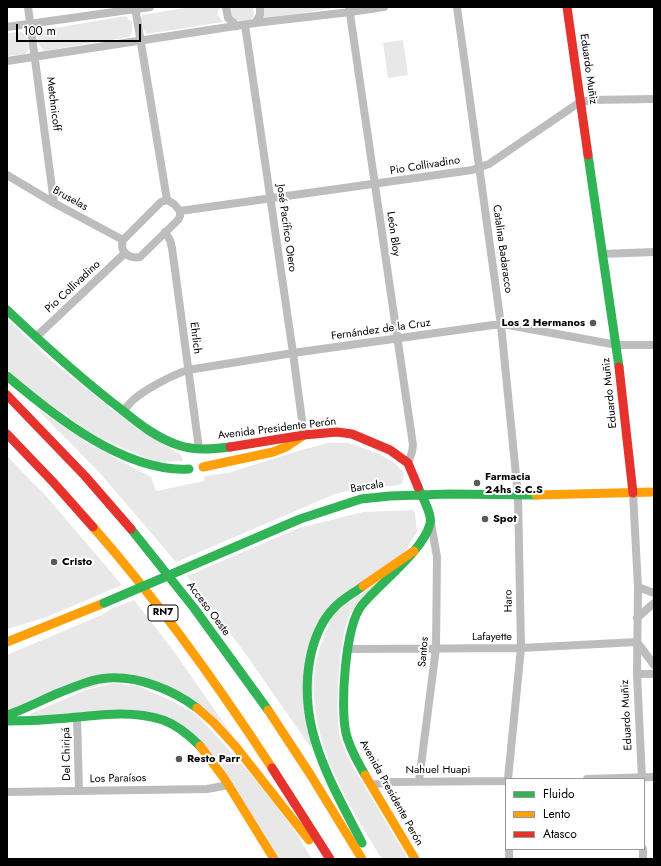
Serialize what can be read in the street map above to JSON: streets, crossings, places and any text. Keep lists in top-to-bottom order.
{
  "streets": {
    "main road": [
      "Eduardo Muñiz",
      "Avenida Presidente Perón",
      "Barcala",
      "Acceso Oeste",
      "RN7"
    ],
    "street": [
      "Metchnicoff",
      "Pio Collivadino",
      "Bruselas",
      "José Pacífico Otero",
      "León Bloy",
      "Catalina Badaracco",
      "Fernández de la Cruz",
      "Ehrlich",
      "Haro",
      "Lafayette",
      "Santos",
      "Del Chiripá",
      "Nahuel Huapi",
      "Los Paraísos"
    ]
  },
  "crossings": [
    ["Eduardo Muñiz", "Pio Collivadino"],
    ["Eduardo Muñiz", "Fernández de la Cruz"],
    ["Eduardo Muñiz", "Barcala"],
    ["Eduardo Muñiz", "Lafayette"],
    ["Metchnicoff", "Bruselas"],
    ["Pio Collivadino", "José Pacífico Otero"],
    ["Pio Collivadino", "León Bloy"],
    ["Pio Collivadino", "Catalina Badaracco"],
    ["Pio Collivadino", "Avenida Presidente Perón"],
    ["José Pacífico Otero", "Fernández de la Cruz"],
    ["José Pacífico Otero", "Avenida Presidente Perón"],
    ["León Bloy", "Fernández de la Cruz"],
    ["León Bloy", "Avenida Presidente Perón"],
    ["Catalina Badaracco", "Fernández de la Cruz"],
    ["Catalina Badaracco", "Barcala"],
    ["Catalina Badaracco", "Haro"],
    ["Fernández de la Cruz", "Ehrlich"],
    ["Fernández de la Cruz", "Avenida Presidente Perón"],
    ["Ehrlich", "Avenida Presidente Perón"],
    ["Avenida Presidente Perón", "Barcala"],
    ["Avenida Presidente Perón", "Lafayette"],
    ["Avenida Presidente Perón", "Santos"],
    ["Avenida Presidente Perón", "Nahuel Huapi"],
    ["Barcala", "Haro"],
    ["Haro", "Lafayette"],
    ["Lafayette", "Santos"],
    ["Santos", "Nahuel Huapi"],
    ["Del Chiripá", "Los Paraísos"]
  ],
  "places": [
    "Los 2 Hermanos",
    "Farmacia 24hs S.C.S",
    "Spot",
    "Cristo",
    "Resto Parr"
  ],
  "legend": ["Fluido", "Lento", "Atasco"],
  "scale_bar": "100 m"
}
